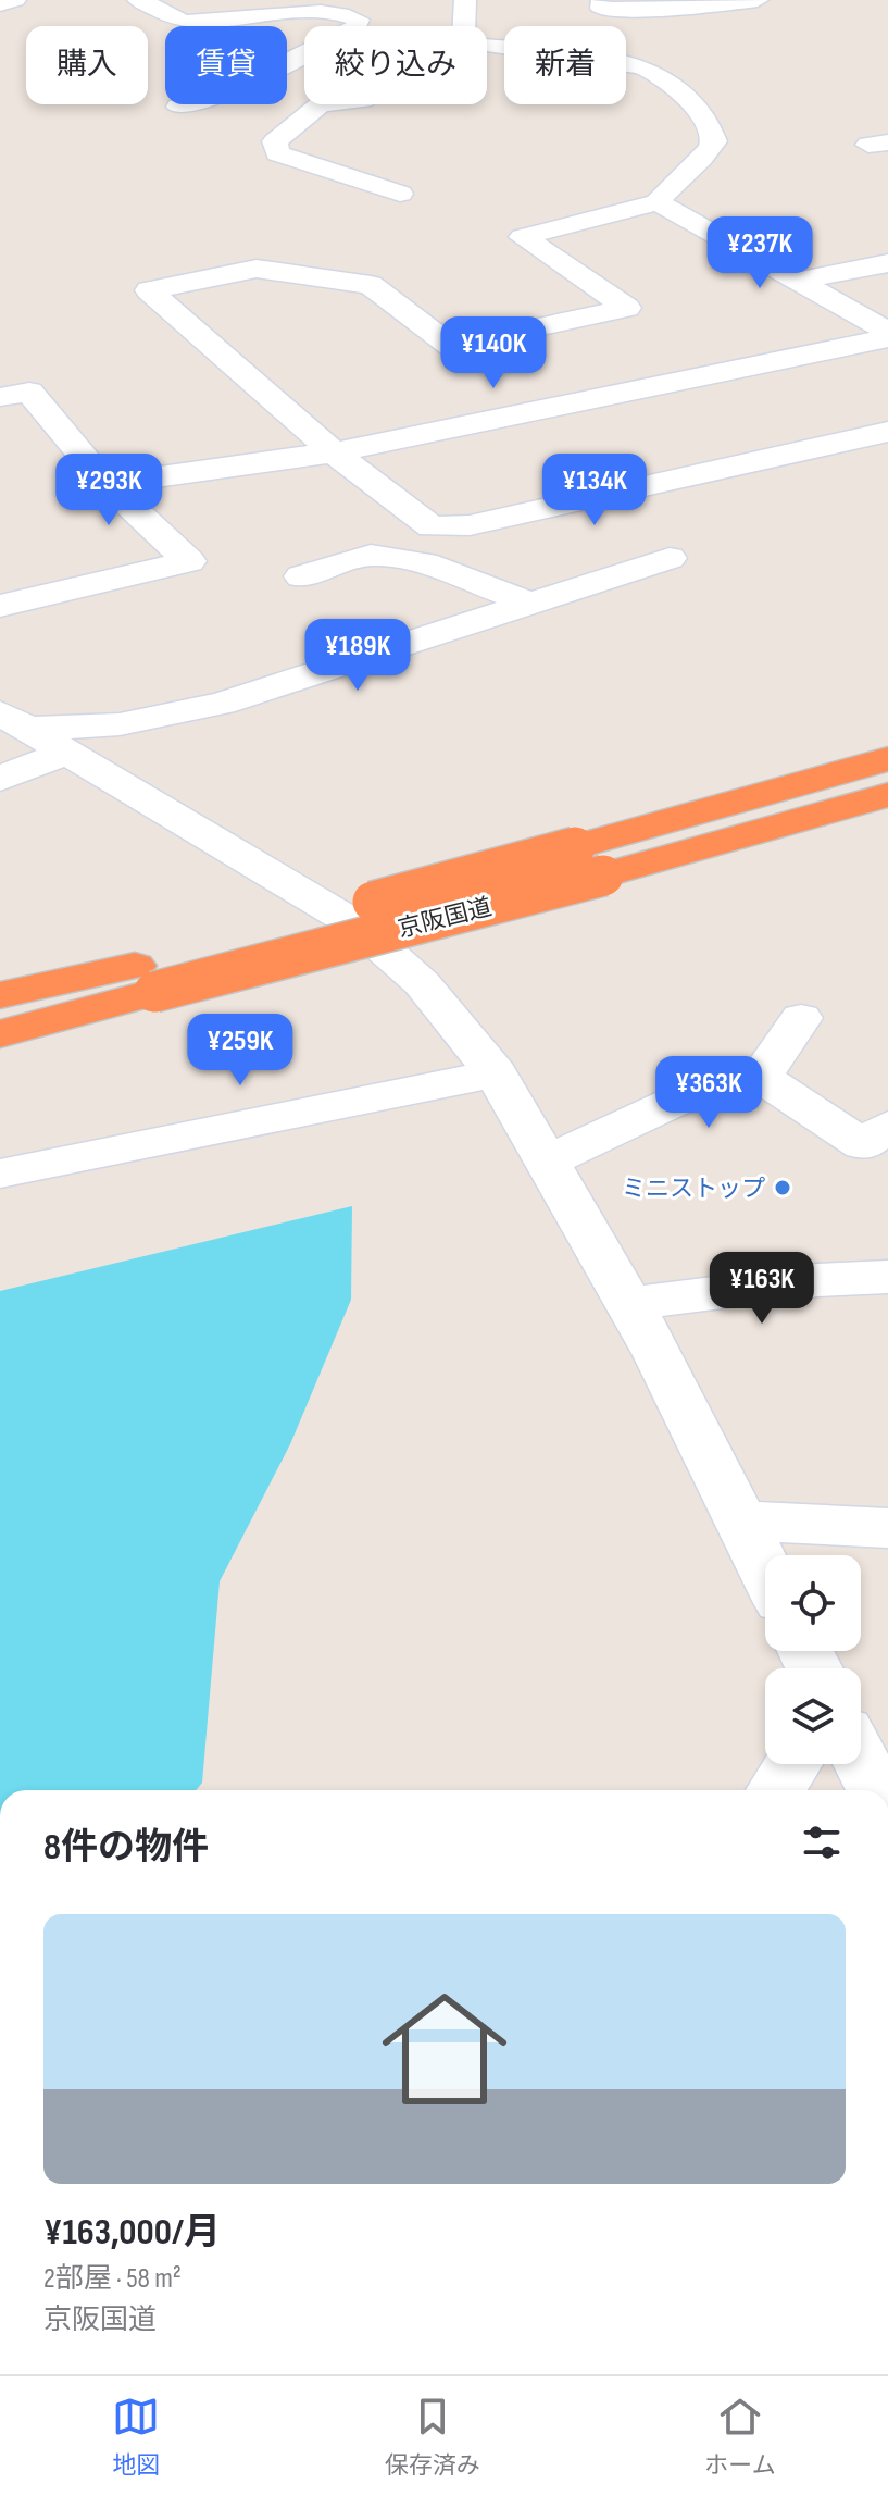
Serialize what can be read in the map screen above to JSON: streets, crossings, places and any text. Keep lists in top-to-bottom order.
{
  "streets": {
    "highway": ["京阪国道"]
  },
  "places": ["ミニストップ"],
  "page": {
    "chip": [
      "購入",
      "賃貸",
      "絞り込み",
      "新着"
    ],
    "price": [
      "¥237K",
      "¥140K",
      "¥293K",
      "¥134K",
      "¥189K",
      "¥259K",
      "¥363K",
      "¥163K"
    ],
    "heading": "8件の物件",
    "list": [
      {
        "name": "¥163,000/月",
        "note": "2部屋 · 58 m² · 京阪国道"
      }
    ],
    "tabs": ["地図", "保存済み", "ホーム"]
  }
}
